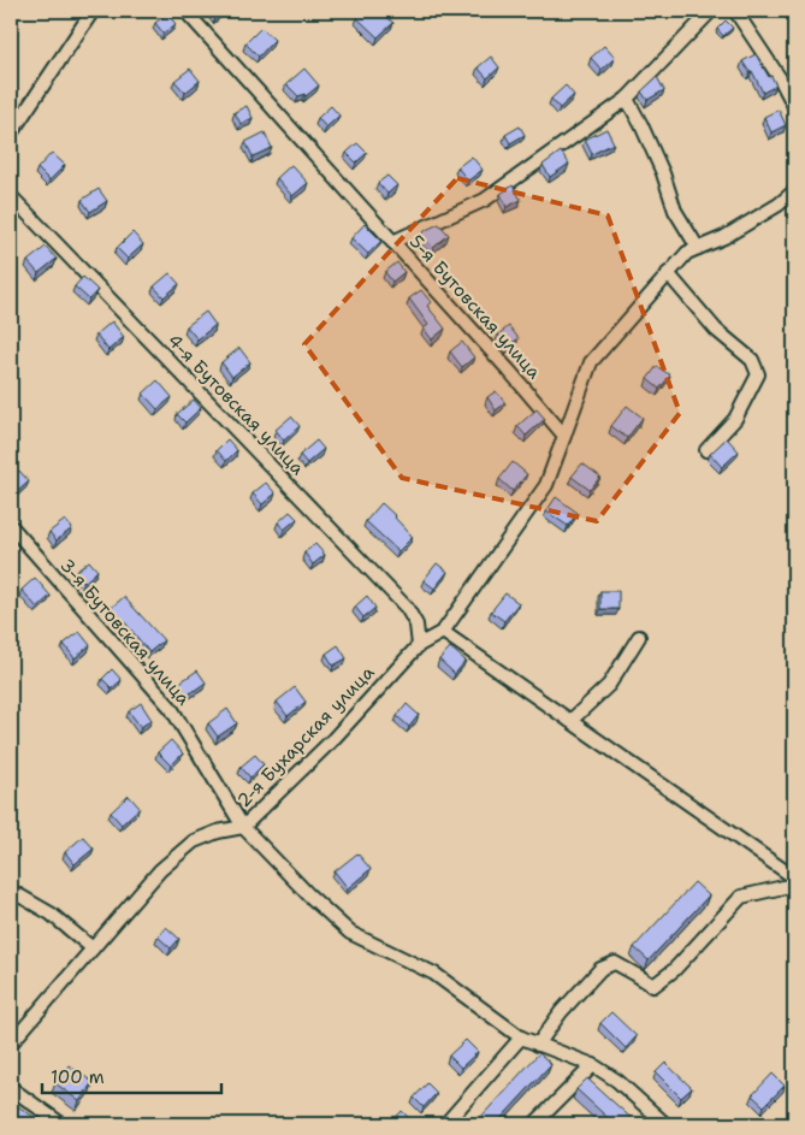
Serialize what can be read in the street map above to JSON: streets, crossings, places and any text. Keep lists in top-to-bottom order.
{
  "streets": {
    "street": [
      "5-я Бутовская улица",
      "4-я Бутовская улица",
      "3-я Бутовская улица",
      "2-я Бухарская улица"
    ]
  },
  "crossings": [
    ["4-я Бутовская улица", "2-я Бухарская улица"],
    ["3-я Бутовская улица", "2-я Бухарская улица"]
  ],
  "scale_bar": "100 m"
}
